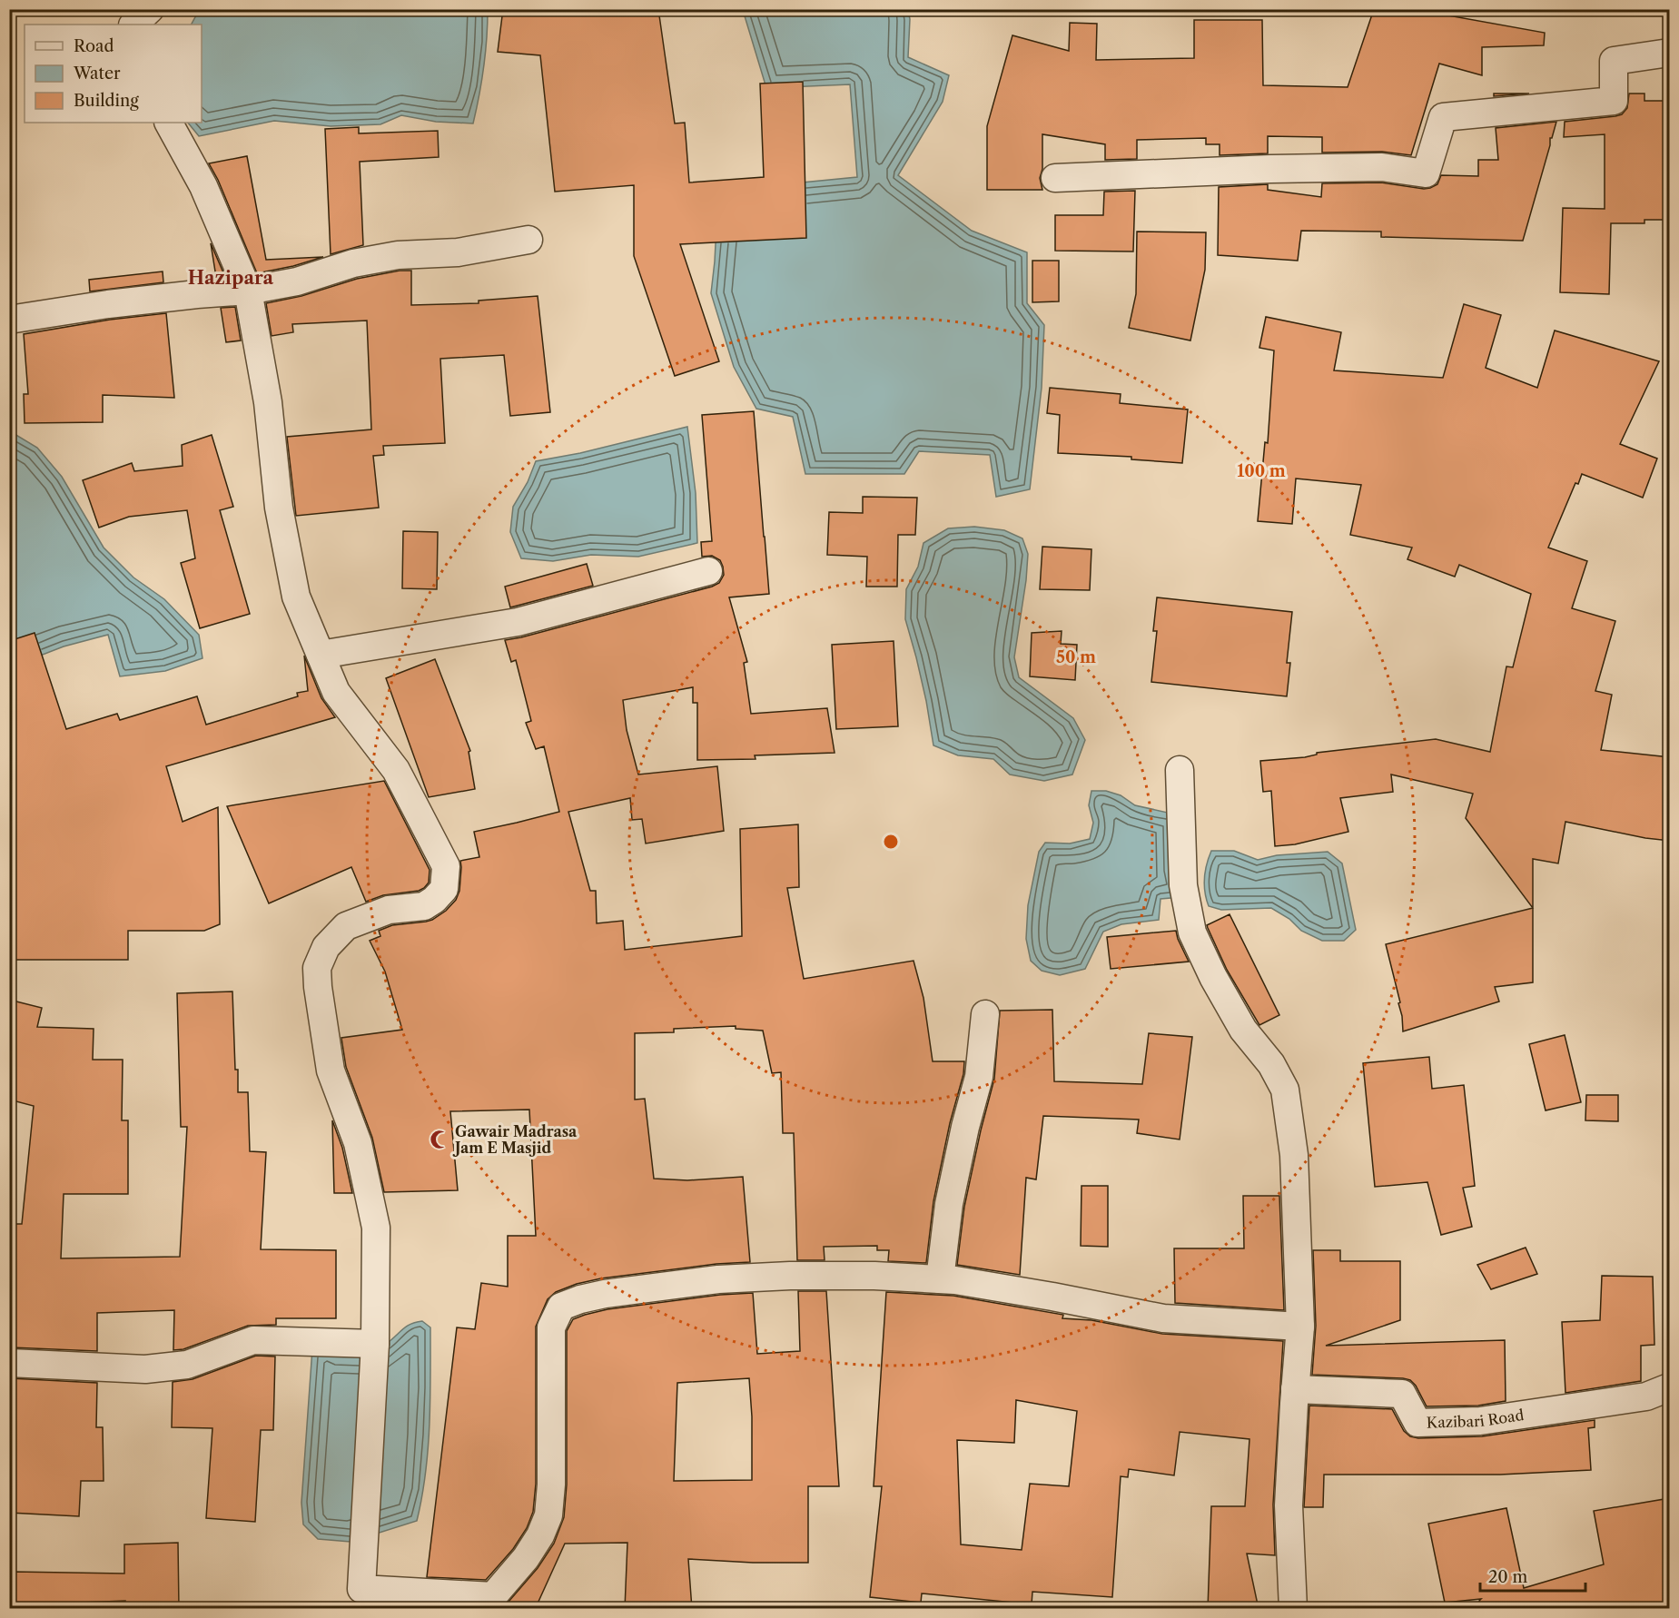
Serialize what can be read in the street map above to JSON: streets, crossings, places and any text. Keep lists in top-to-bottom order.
{
  "streets": {
    "street": ["Kazibari Road"]
  },
  "districts": ["Hazipara"],
  "places": {
    "mosque": ["Gawair Madrasa Jam E Masjid"]
  },
  "legend": ["Road", "Water", "Building"],
  "scale_bar": "20 m",
  "rings": ["100 m", "50 m"]
}
